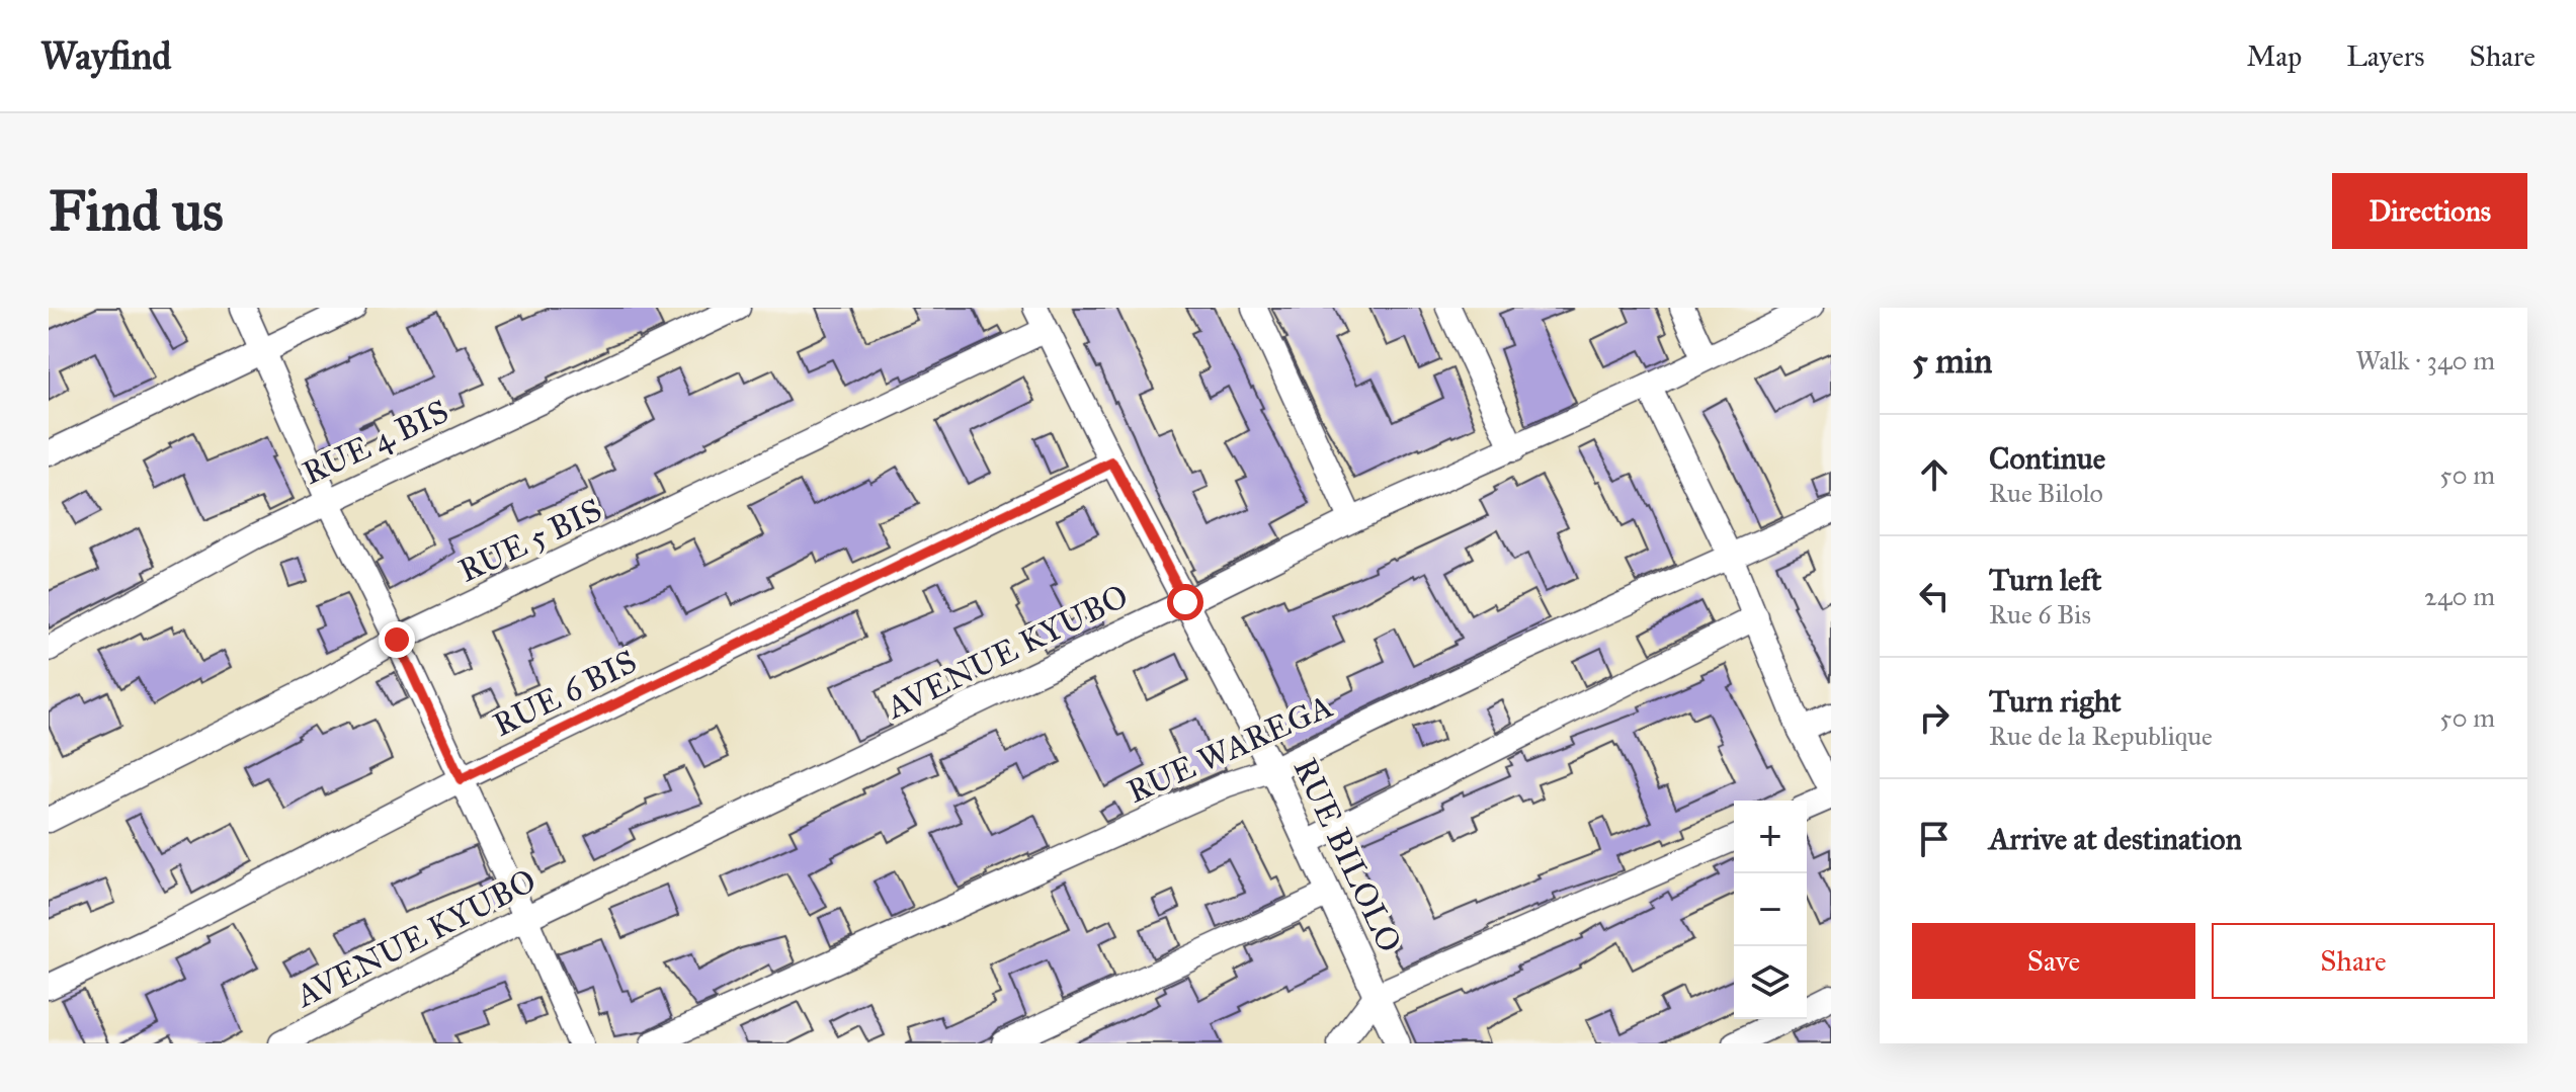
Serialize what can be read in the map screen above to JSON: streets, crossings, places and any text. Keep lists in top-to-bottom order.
{
  "streets": {
    "street": [
      "RUE 4 BIS",
      "RUE 5 BIS",
      "AVENUE KYUBO",
      "RUE 6 BIS",
      "RUE WAREGA",
      "RUE BILOLO"
    ]
  },
  "crossings": [
    ["RUE 5 BIS", "RUE BILOLO"],
    ["AVENUE KYUBO", "RUE BILOLO"],
    ["RUE 6 BIS", "RUE BILOLO"],
    ["RUE WAREGA", "RUE BILOLO"]
  ],
  "page": {
    "header": "Wayfind",
    "nav": ["Map", "Layers", "Share"],
    "buttons": [
      "Directions",
      ["Save", "Share"]
    ],
    "title": "Find us",
    "heading": ["5 min", "Walk · 340 m"],
    "list": [
      ["Continue", "Rue Bilolo", "50 m"],
      ["Turn left", "Rue 6 Bis", "240 m"],
      ["Turn right", "Rue de la Republique", "50 m"],
      "Arrive at destination"
    ],
    "map_buttons": ["+", "−"]
  }
}
